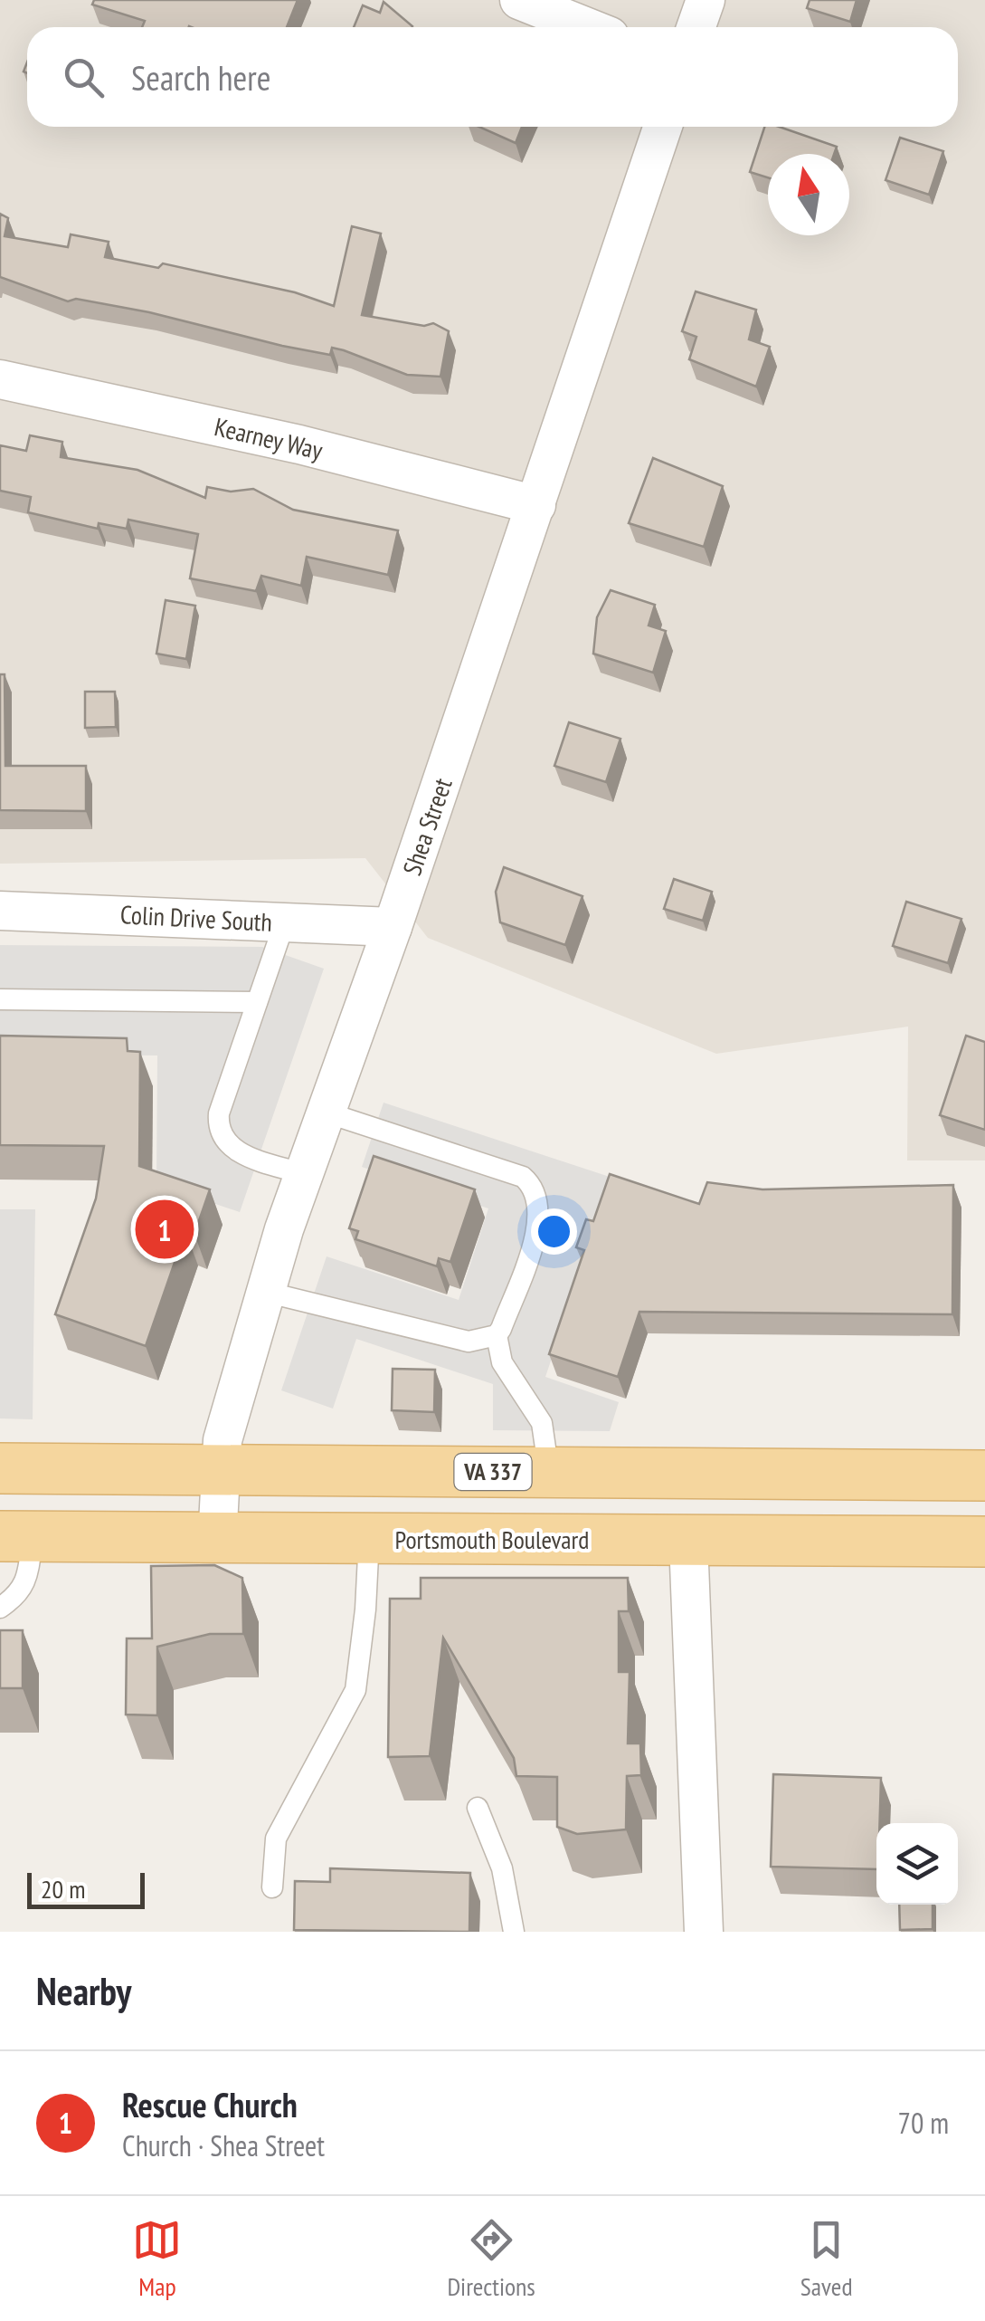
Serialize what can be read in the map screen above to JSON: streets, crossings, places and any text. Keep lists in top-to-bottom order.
{
  "streets": {
    "main road": ["VA 337", "Portsmouth Boulevard"],
    "street": ["Kearney Way", "Shea Street", "Colin Drive South"]
  },
  "crossings": [
    ["Kearney Way", "Shea Street"],
    ["Shea Street", "Colin Drive South"],
    ["Shea Street", "VA 337"],
    ["Shea Street", "Portsmouth Boulevard"]
  ],
  "scale_bar": "20 m",
  "north": "top",
  "page": {
    "search": "Search here",
    "pins": "1",
    "scale": "20 m",
    "heading": "Nearby",
    "list": [
      {
        "mark": "1",
        "name": "Rescue Church",
        "note": "Church · Shea Street",
        "value": "70 m"
      }
    ],
    "nav": ["Map", "Directions", "Saved"]
  }
}
